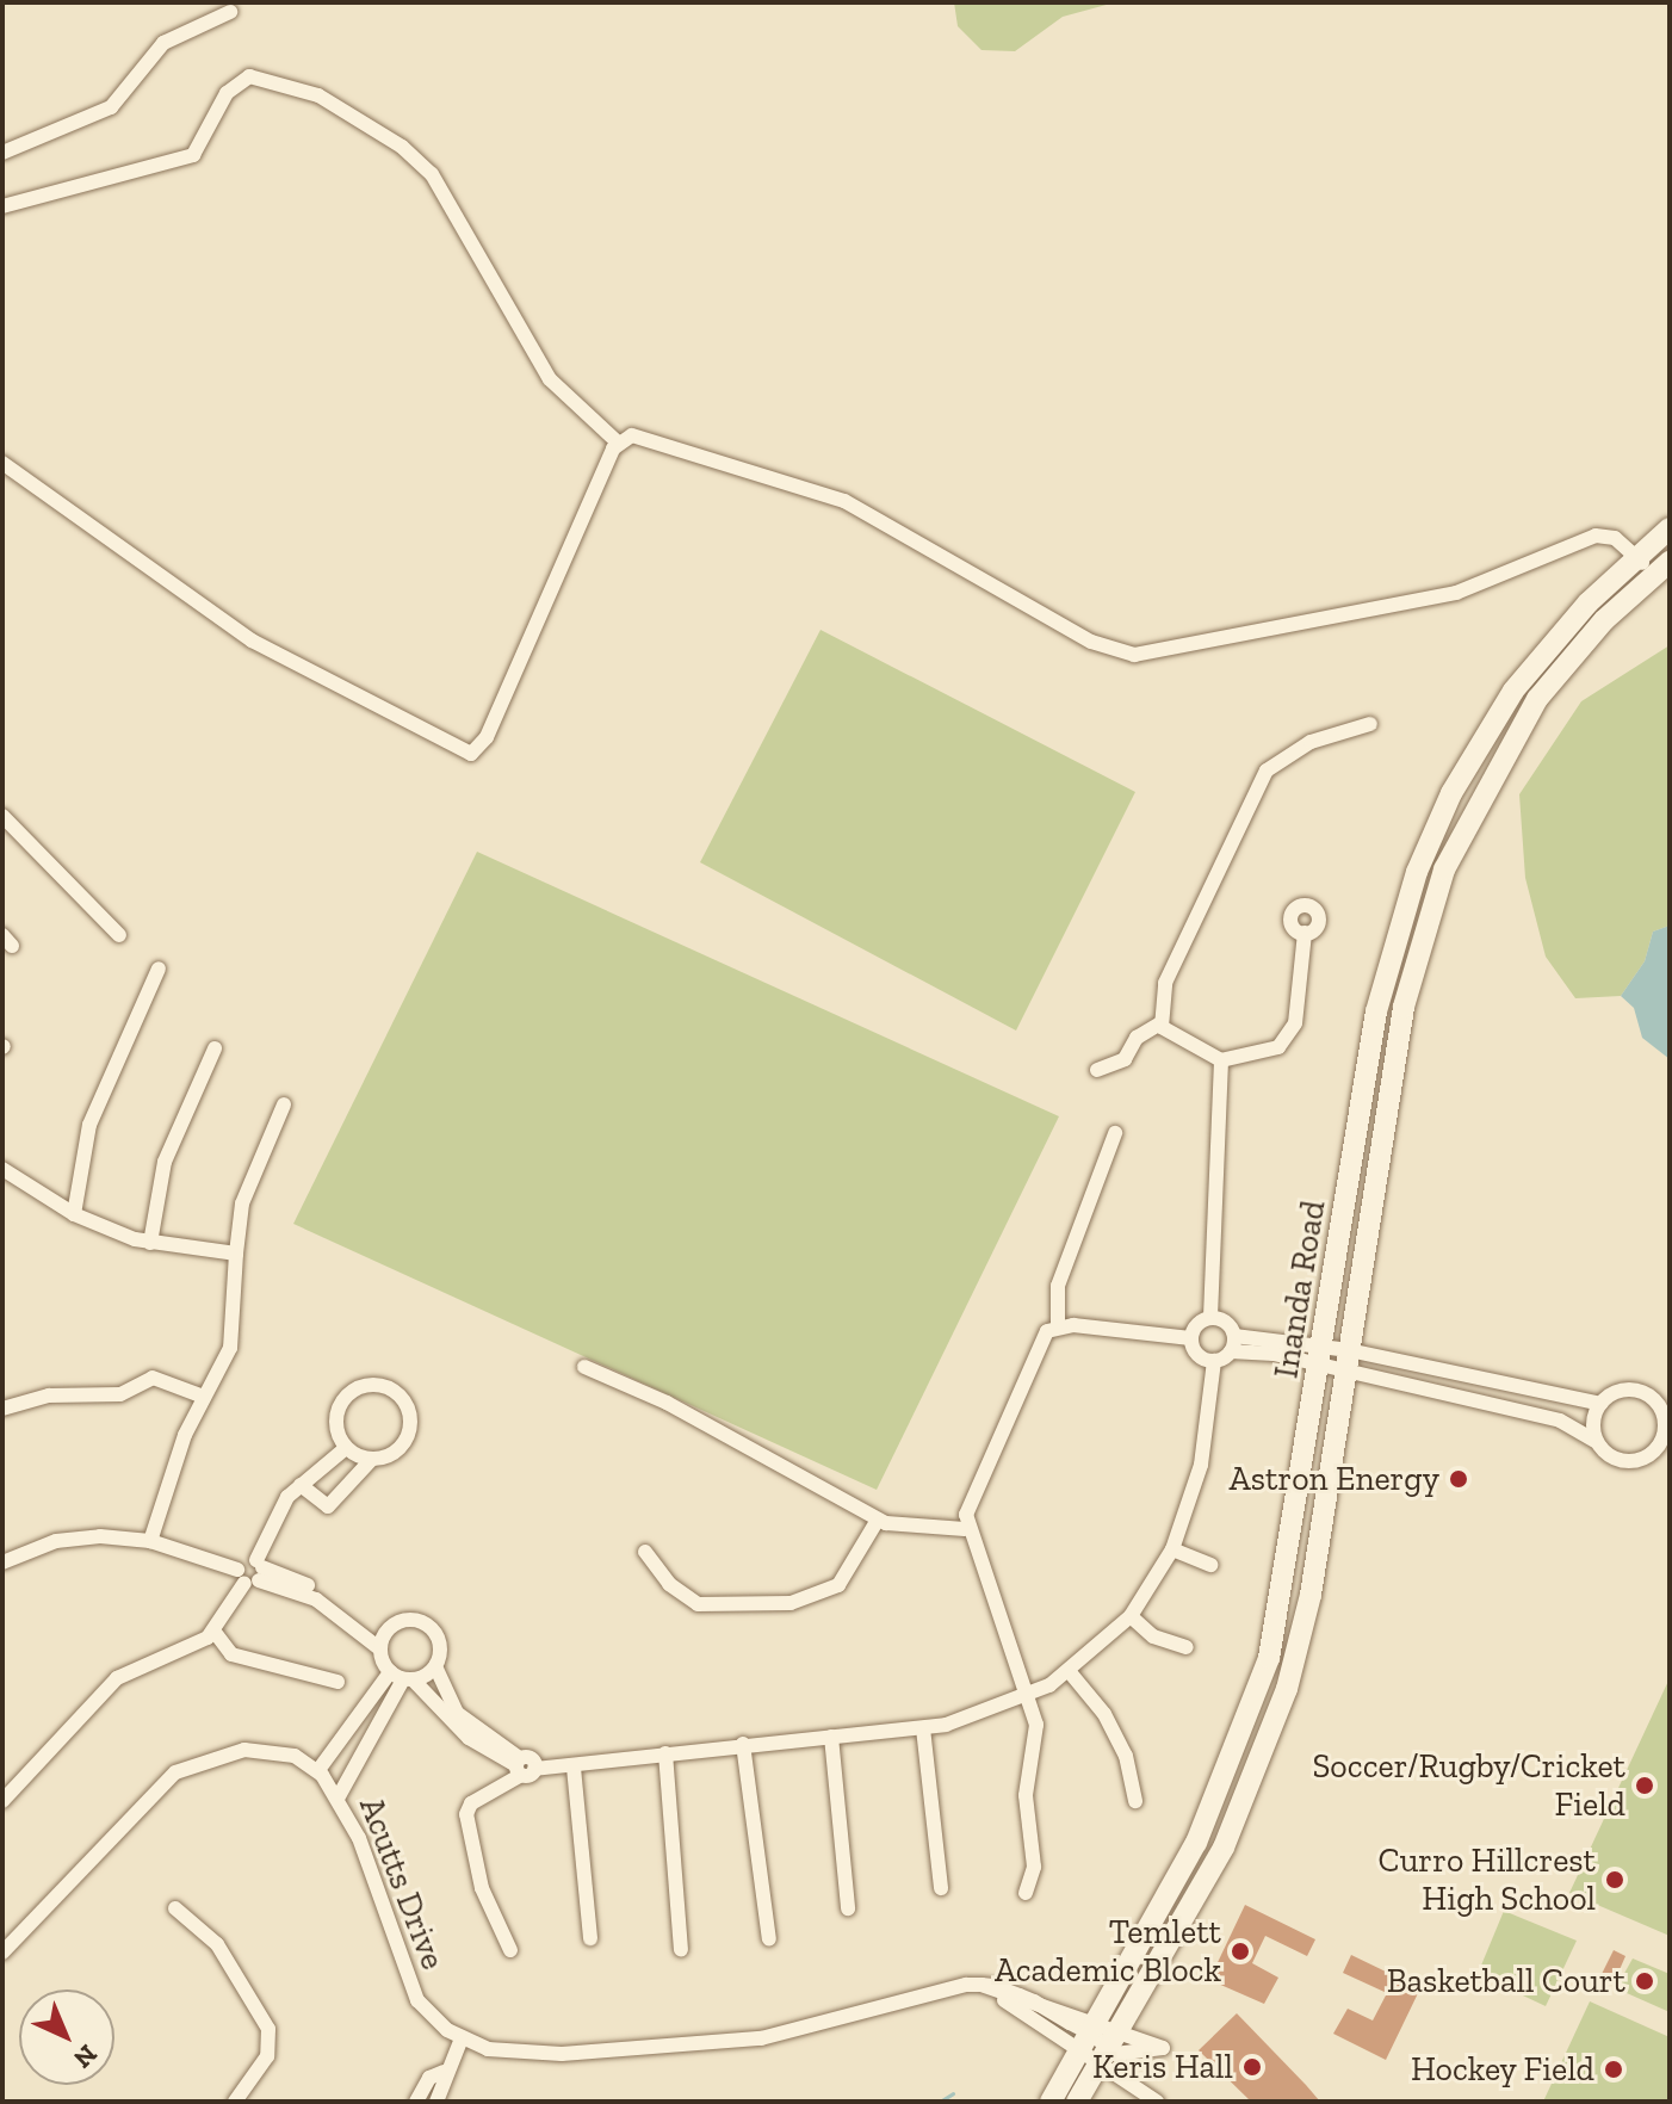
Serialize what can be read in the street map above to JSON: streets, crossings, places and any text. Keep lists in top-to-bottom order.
{
  "streets": {
    "main road": ["Inanda Road"],
    "street": ["Acutts Drive"]
  },
  "crossings": [
    ["Inanda Road", "Acutts Drive"]
  ],
  "places": [
    "Astron Energy",
    "Soccer/Rugby/Cricket Field",
    "Curro Hillcrest High School",
    "Temlett Academic Block",
    "Basketball Court",
    "Keris Hall",
    "Hockey Field"
  ],
  "north": "bottom right"
}
